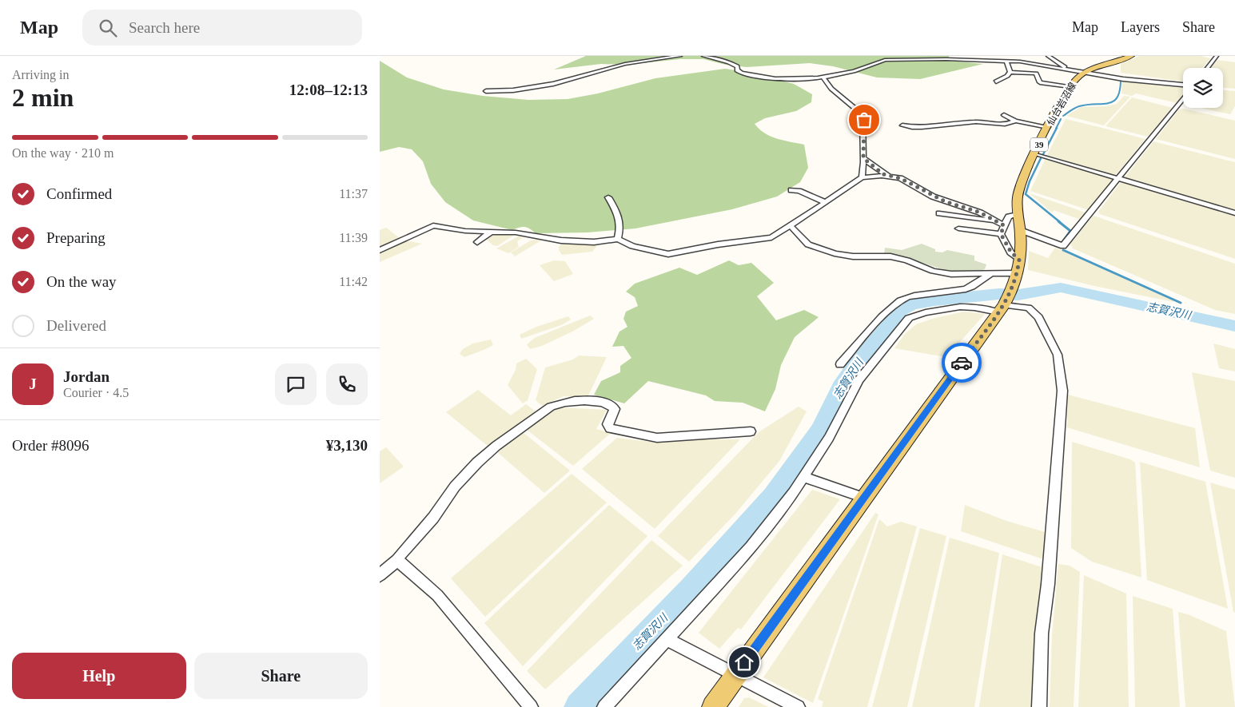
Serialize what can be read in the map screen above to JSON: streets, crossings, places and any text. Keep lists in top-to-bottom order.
{
  "streets": {
    "main road": ["仙台岩沼線", "39"]
  },
  "water": ["志賀沢川"],
  "page": {
    "header": "Map",
    "search": "Search here",
    "nav": ["Map", "Layers", "Share"],
    "heading": ["2 min", "Arriving in", "12:08–12:13"],
    "panel": [
      "Jordan",
      "Courier · 4.5",
      "Order #8096",
      "¥3,130"
    ],
    "bar": "On the way · 210 m",
    "list": [
      ["Confirmed", "11:37"],
      ["Preparing", "11:39"],
      ["On the way", "11:42"],
      "Delivered"
    ],
    "round": "J",
    "buttons": ["Help", "Share"]
  }
}
